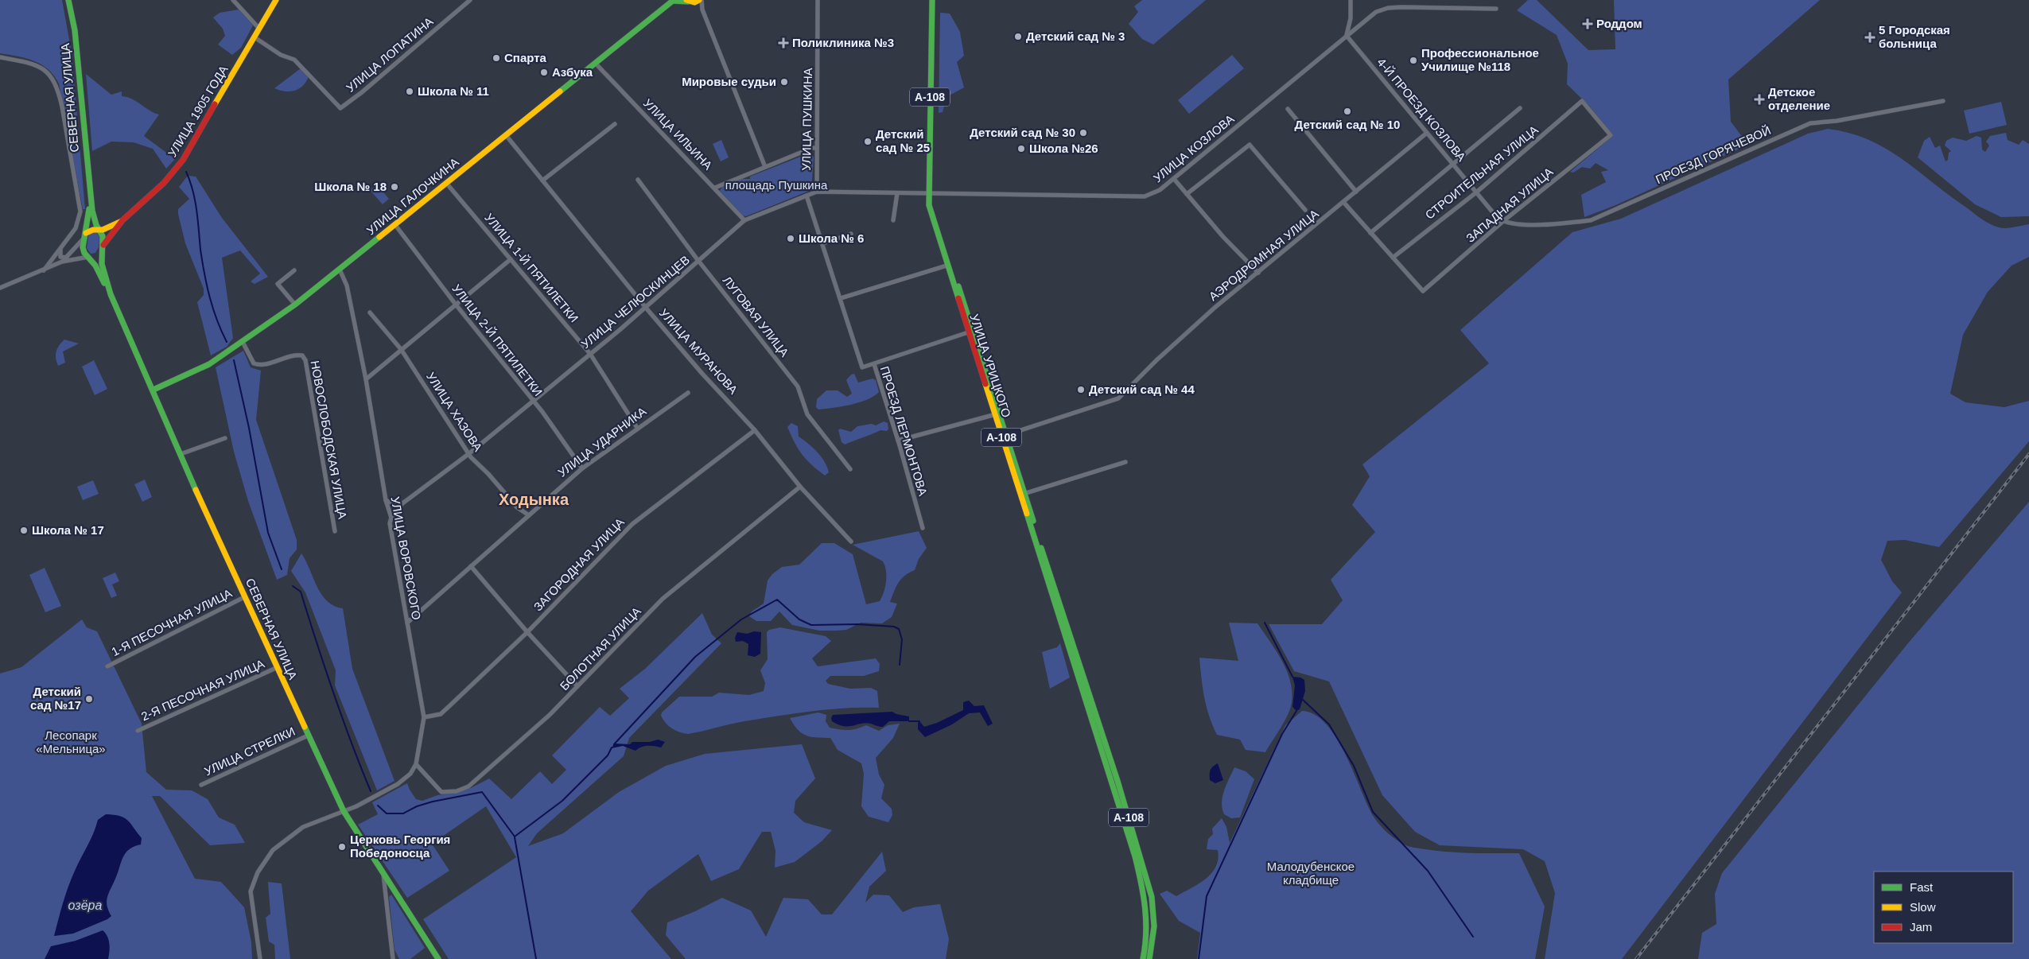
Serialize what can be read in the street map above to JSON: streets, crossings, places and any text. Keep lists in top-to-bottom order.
{
  "streets": {
    "main road": [
      "А-108",
      "СЕВЕРНАЯ УЛИЦА",
      "УЛИЦА 1905 ГОДА",
      "УЛИЦА ГАЛОЧКИНА",
      "УЛИЦА УРИЦКОГО"
    ],
    "street": [
      "УЛИЦА ЛОПАТИНА",
      "4-Й ПРОЕЗД КОЗЛОВА",
      "УЛИЦА ПУШКИНА",
      "УЛИЦА ИЛЬИНА",
      "УЛИЦА КОЗЛОВА",
      "ПРОЕЗД ГОРЯЧЕВОЙ",
      "СТРОИТЕЛЬНАЯ УЛИЦА",
      "ЗАПАДНАЯ УЛИЦА",
      "АЭРОДРОМНАЯ УЛИЦА",
      "УЛИЦА 1-Й ПЯТИЛЕТКИ",
      "УЛИЦА ЧЕЛЮСКИНЦЕВ",
      "ЛУГОВАЯ УЛИЦА",
      "УЛИЦА 2-Й ПЯТИЛЕТКИ",
      "УЛИЦА МУРАНОВА",
      "УЛИЦА ХАЗОВА",
      "ПРОЕЗД ЛЕРМОНТОВА",
      "НОВОСЛОБОДСКАЯ УЛИЦА",
      "УЛИЦА УДАРНИКА",
      "УЛИЦА ВОРОВСКОГО",
      "ЗАГОРОДНАЯ УЛИЦА",
      "1-Я ПЕСОЧНАЯ УЛИЦА",
      "БОЛОТНАЯ УЛИЦА",
      "2-Я ПЕСОЧНАЯ УЛИЦА",
      "УЛИЦА СТРЕЛКИ"
    ]
  },
  "crossings": [
    ["УЛИЦА ЛОПАТИНА", "УЛИЦА 1905 ГОДА"],
    ["А-108", "УЛИЦА УРИЦКОГО"],
    ["СЕВЕРНАЯ УЛИЦА", "УЛИЦА 1905 ГОДА"],
    ["СЕВЕРНАЯ УЛИЦА", "УЛИЦА ГАЛОЧКИНА"],
    ["СЕВЕРНАЯ УЛИЦА", "УЛИЦА ВОРОВСКОГО"],
    ["СЕВЕРНАЯ УЛИЦА", "1-Я ПЕСОЧНАЯ УЛИЦА"],
    ["СЕВЕРНАЯ УЛИЦА", "2-Я ПЕСОЧНАЯ УЛИЦА"],
    ["СЕВЕРНАЯ УЛИЦА", "УЛИЦА СТРЕЛКИ"],
    ["4-Й ПРОЕЗД КОЗЛОВА", "УЛИЦА КОЗЛОВА"],
    ["4-Й ПРОЕЗД КОЗЛОВА", "ПРОЕЗД ГОРЯЧЕВОЙ"],
    ["4-Й ПРОЕЗД КОЗЛОВА", "СТРОИТЕЛЬНАЯ УЛИЦА"],
    ["4-Й ПРОЕЗД КОЗЛОВА", "ЗАПАДНАЯ УЛИЦА"],
    ["4-Й ПРОЕЗД КОЗЛОВА", "АЭРОДРОМНАЯ УЛИЦА"],
    ["УЛИЦА ПУШКИНА", "УЛИЦА ЧЕЛЮСКИНЦЕВ"],
    ["УЛИЦА ИЛЬИНА", "УЛИЦА ГАЛОЧКИНА"],
    ["УЛИЦА ИЛЬИНА", "УЛИЦА ЧЕЛЮСКИНЦЕВ"],
    ["УЛИЦА КОЗЛОВА", "УЛИЦА ЧЕЛЮСКИНЦЕВ"],
    ["УЛИЦА КОЗЛОВА", "УЛИЦА УРИЦКОГО"],
    ["ПРОЕЗД ГОРЯЧЕВОЙ", "ЗАПАДНАЯ УЛИЦА"],
    ["СТРОИТЕЛЬНАЯ УЛИЦА", "ЗАПАДНАЯ УЛИЦА"],
    ["УЛИЦА ГАЛОЧКИНА", "УЛИЦА 1-Й ПЯТИЛЕТКИ"],
    ["УЛИЦА ГАЛОЧКИНА", "УЛИЦА 2-Й ПЯТИЛЕТКИ"],
    ["УЛИЦА ГАЛОЧКИНА", "УЛИЦА МУРАНОВА"],
    ["УЛИЦА ГАЛОЧКИНА", "НОВОСЛОБОДСКАЯ УЛИЦА"],
    ["УЛИЦА ГАЛОЧКИНА", "УЛИЦА ВОРОВСКОГО"],
    ["АЭРОДРОМНАЯ УЛИЦА", "УЛИЦА УРИЦКОГО"],
    ["УЛИЦА 1-Й ПЯТИЛЕТКИ", "УЛИЦА ЧЕЛЮСКИНЦЕВ"],
    ["УЛИЦА 1-Й ПЯТИЛЕТКИ", "УЛИЦА УДАРНИКА"],
    ["УЛИЦА ЧЕЛЮСКИНЦЕВ", "ЛУГОВАЯ УЛИЦА"],
    ["УЛИЦА ЧЕЛЮСКИНЦЕВ", "УЛИЦА 2-Й ПЯТИЛЕТКИ"],
    ["УЛИЦА ЧЕЛЮСКИНЦЕВ", "УЛИЦА МУРАНОВА"],
    ["УЛИЦА ЧЕЛЮСКИНЦЕВ", "УЛИЦА УРИЦКОГО"],
    ["УЛИЦА ЧЕЛЮСКИНЦЕВ", "УЛИЦА ХАЗОВА"],
    ["УЛИЦА ЧЕЛЮСКИНЦЕВ", "ПРОЕЗД ЛЕРМОНТОВА"],
    ["УЛИЦА ЧЕЛЮСКИНЦЕВ", "УЛИЦА ВОРОВСКОГО"],
    ["УЛИЦА 2-Й ПЯТИЛЕТКИ", "УЛИЦА УДАРНИКА"],
    ["УЛИЦА МУРАНОВА", "ЗАГОРОДНАЯ УЛИЦА"],
    ["УЛИЦА МУРАНОВА", "БОЛОТНАЯ УЛИЦА"],
    ["УЛИЦА ХАЗОВА", "УЛИЦА УДАРНИКА"],
    ["УЛИЦА УДАРНИКА", "УЛИЦА ВОРОВСКОГО"],
    ["УЛИЦА ВОРОВСКОГО", "ЗАГОРОДНАЯ УЛИЦА"],
    ["УЛИЦА ВОРОВСКОГО", "БОЛОТНАЯ УЛИЦА"]
  ],
  "districts": ["Ходынка"],
  "water": ["озёра"],
  "parks": ["площадь Пушкина", "Лесопарк «Мельница»", "Малодубенское кладбище"],
  "places": {
    "health": [
      "Роддом",
      "5 Городская больница",
      "Поликлиника №3",
      "Детское отделение"
    ],
    "other": [
      "Детский сад № 3",
      "Спарта",
      "Профессиональное Училище №118",
      "Азбука",
      "Мировые судьи",
      "Школа № 11",
      "Детский сад № 10",
      "Детский сад № 30",
      "Детский сад № 25",
      "Школа №26",
      "Школа № 18",
      "Школа № 6",
      "Детский сад № 44",
      "Школа № 17",
      "Детский сад №17",
      "Церковь Георгия Победоносца"
    ]
  },
  "legend": ["Fast", "Slow", "Jam"]
}
